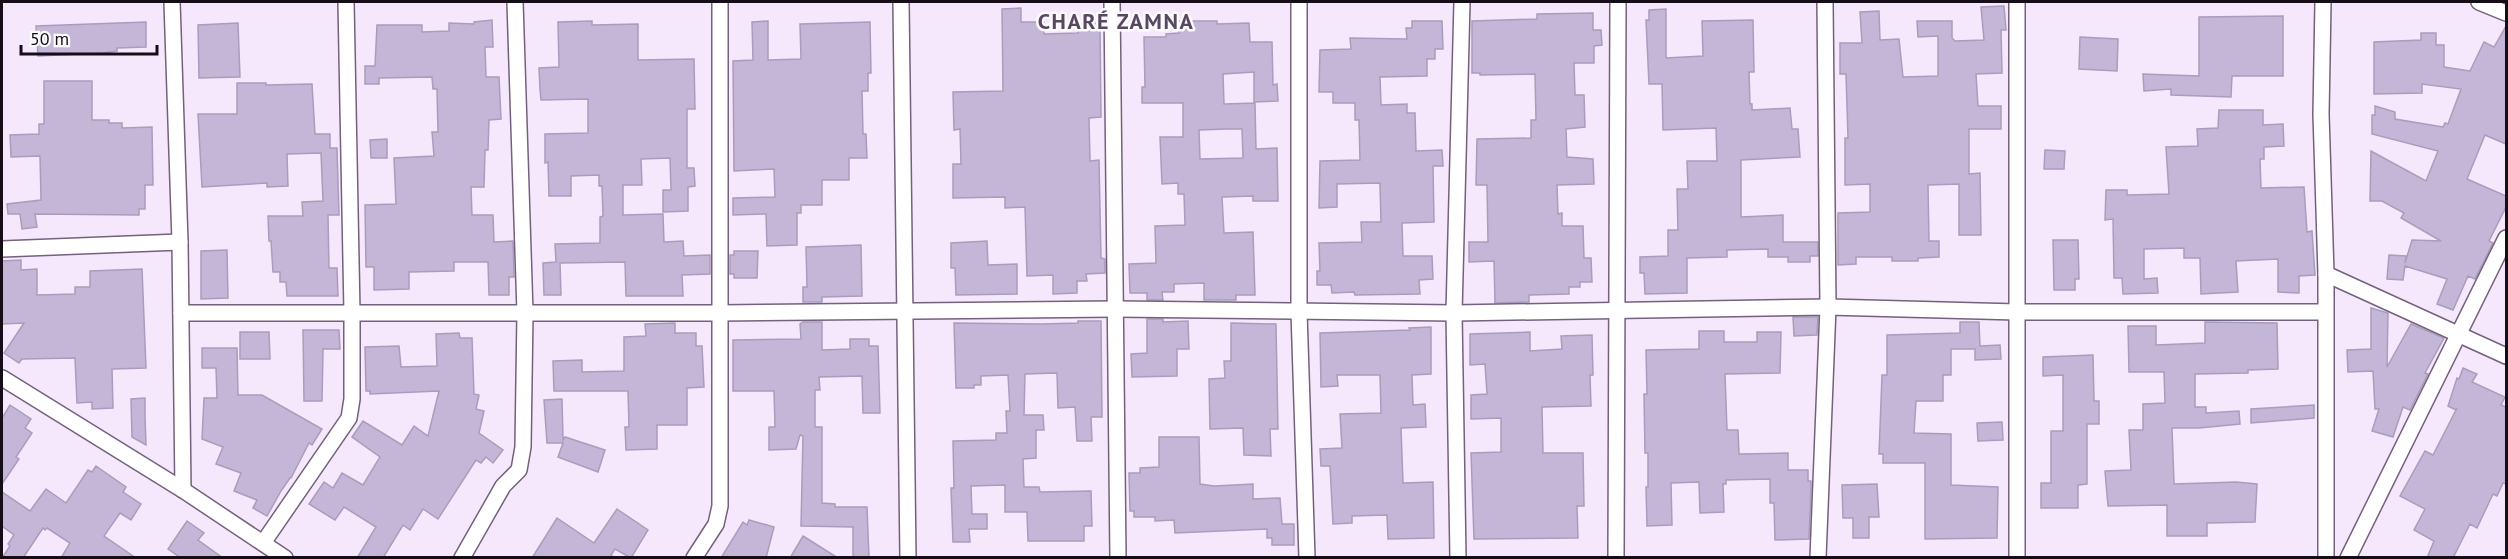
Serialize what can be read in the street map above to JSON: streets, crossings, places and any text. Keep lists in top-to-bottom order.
{
  "districts": ["CHARÉ ZAMNA"],
  "scale_bar": "50 m"
}
